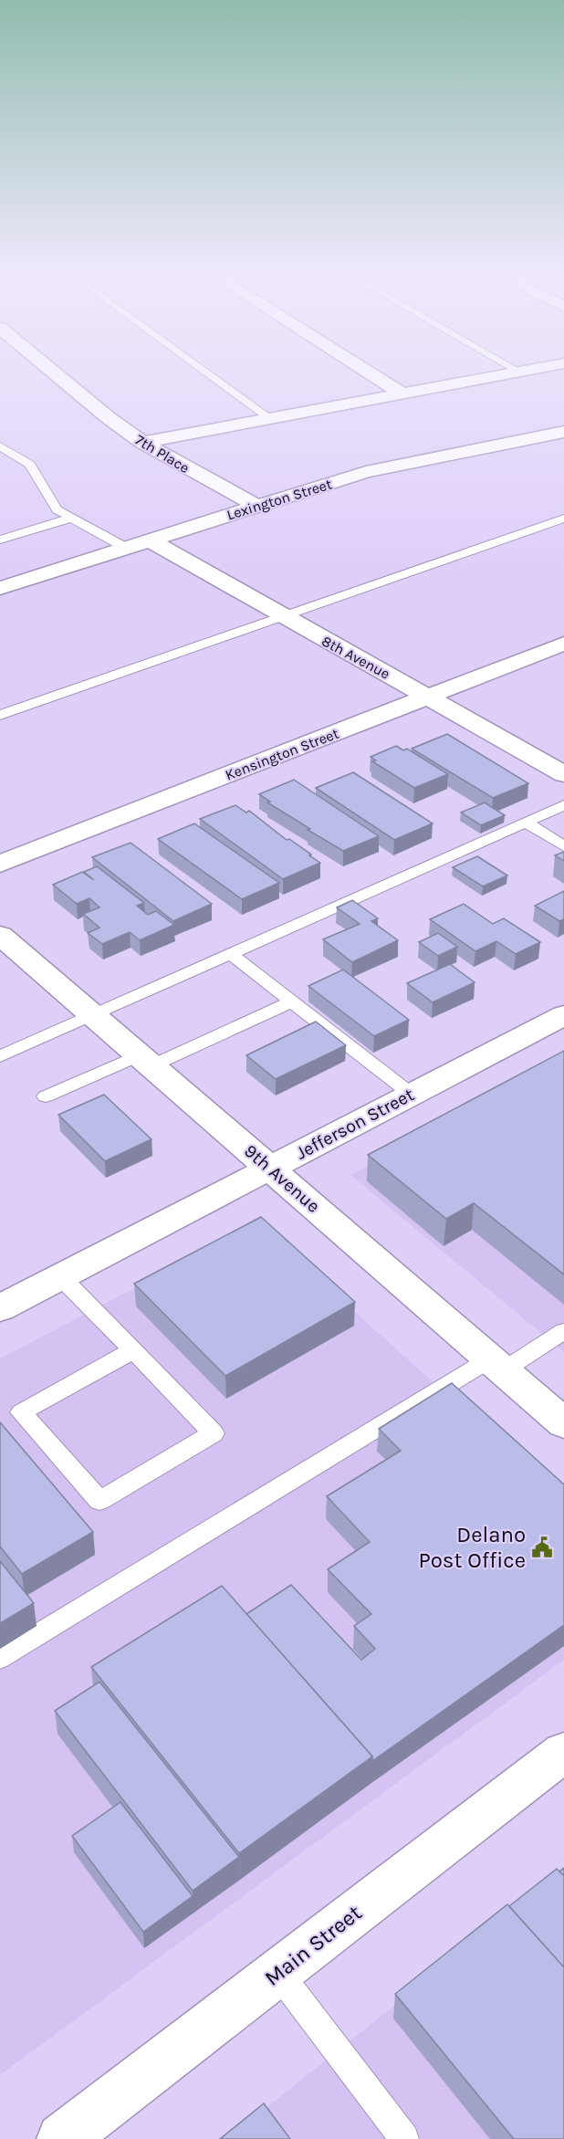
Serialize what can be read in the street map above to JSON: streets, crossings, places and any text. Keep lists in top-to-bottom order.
{
  "streets": {
    "street": [
      "7th Place",
      "Lexington Street",
      "8th Avenue",
      "Kensington Street",
      "Jefferson Street",
      "9th Avenue",
      "Main Street"
    ]
  },
  "crossings": [
    ["7th Place", "Lexington Street"],
    ["Lexington Street", "8th Avenue"],
    ["8th Avenue", "Kensington Street"],
    ["Jefferson Street", "9th Avenue"]
  ],
  "places": {
    "public building": ["Delano Post Office"]
  }
}
